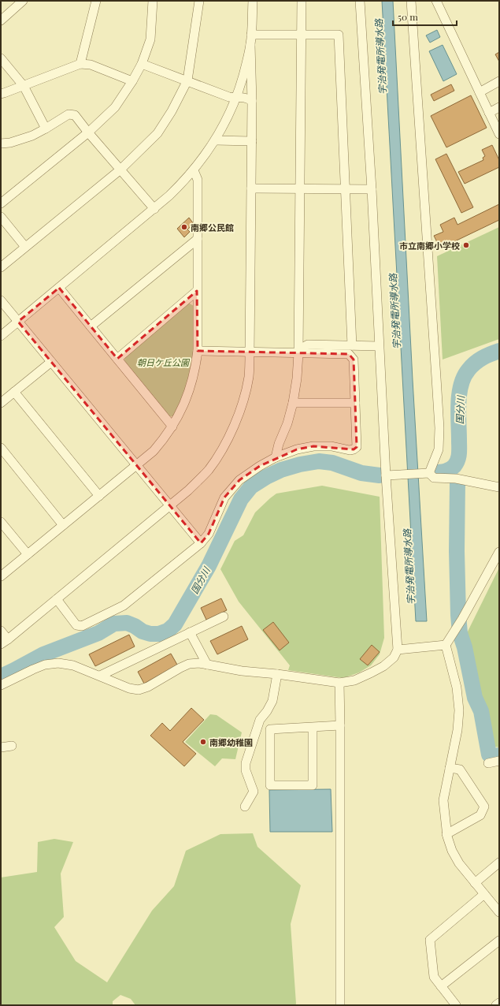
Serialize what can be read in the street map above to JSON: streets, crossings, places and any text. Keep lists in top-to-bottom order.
{
  "water": ["宇治発電所導水路", "国分川"],
  "parks": ["朝日ケ丘公園"],
  "places": ["南郷公民館", "市立南郷小学校", "南郷幼稚園"],
  "scale_bar": "50 m"
}
